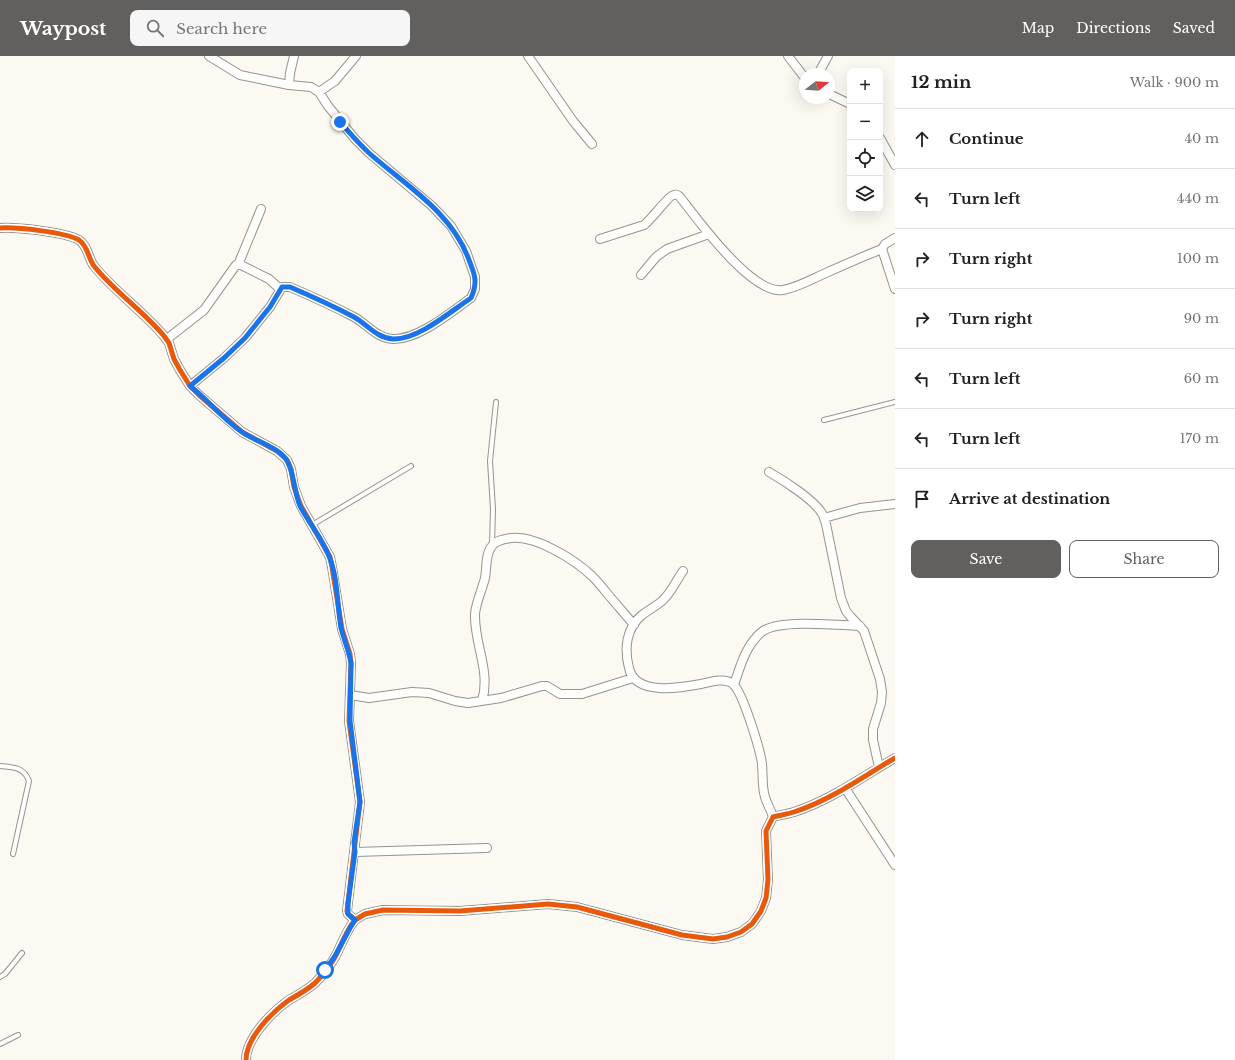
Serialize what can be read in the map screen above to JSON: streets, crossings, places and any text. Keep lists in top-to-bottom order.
{
  "north": "right",
  "page": {
    "header": "Waypost",
    "search": "Search here",
    "nav": ["Map", "Directions", "Saved"],
    "heading": ["12 min", "Walk · 900 m"],
    "map_buttons": ["+", "−"],
    "list": [
      ["Continue", "40 m"],
      ["Turn left", "440 m"],
      ["Turn right", "100 m"],
      ["Turn right", "90 m"],
      ["Turn left", "60 m"],
      ["Turn left", "170 m"],
      "Arrive at destination"
    ],
    "buttons": ["Save", "Share"]
  }
}
